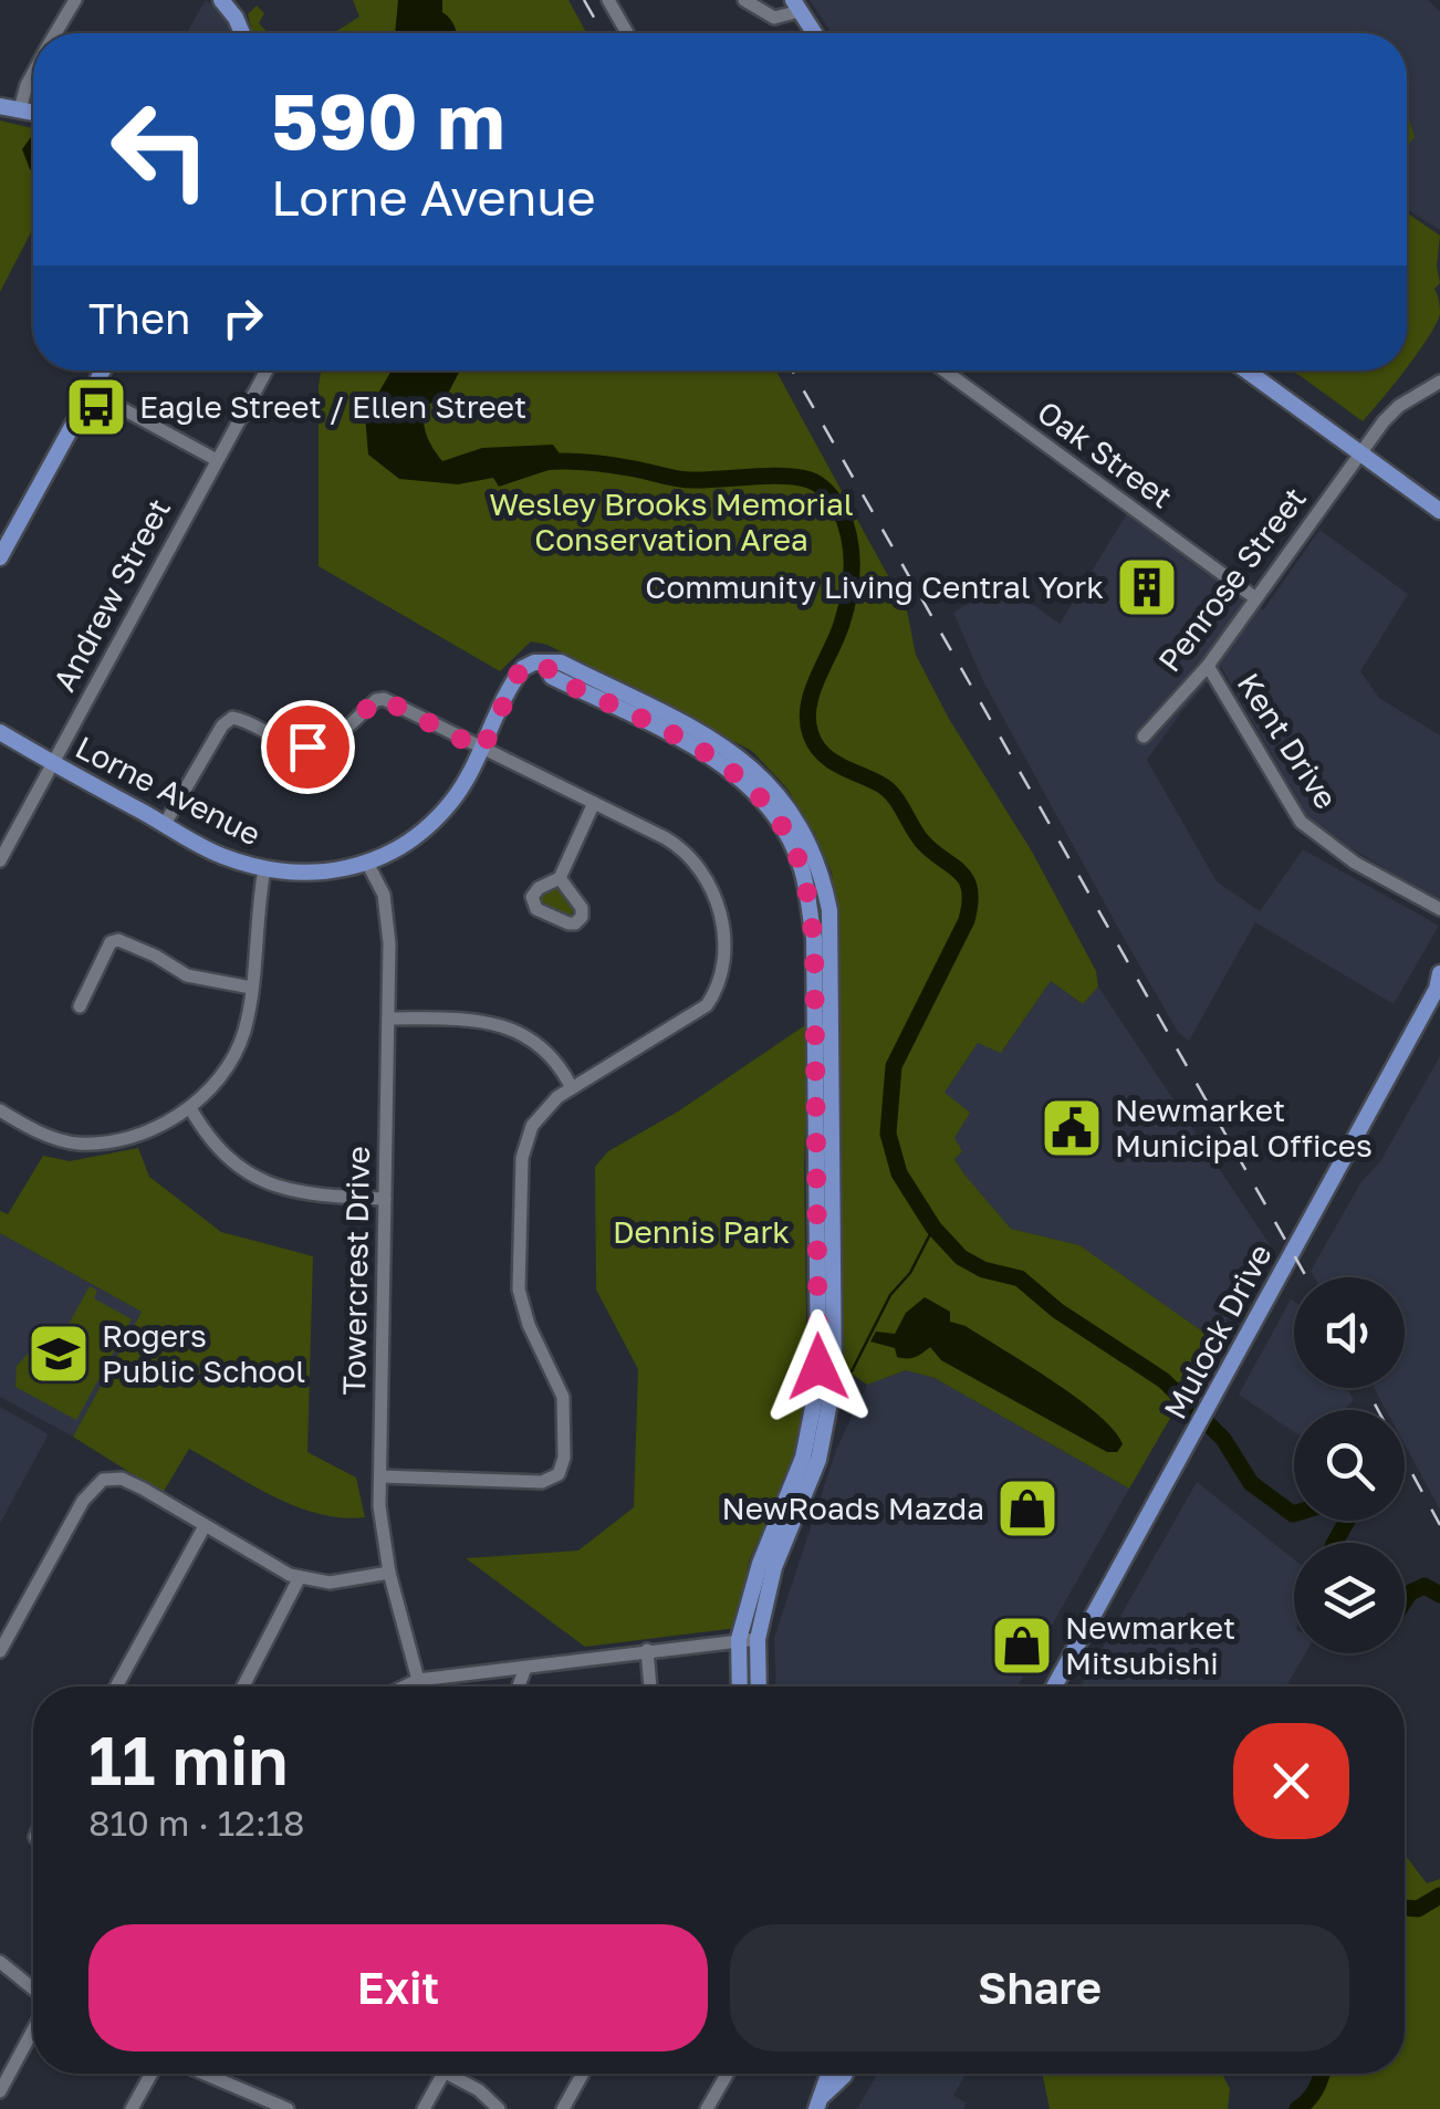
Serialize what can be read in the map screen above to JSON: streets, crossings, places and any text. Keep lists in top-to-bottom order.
{
  "streets": {
    "main road": ["Lorne Avenue", "Mulock Drive"],
    "street": [
      "Oak Street",
      "Penrose Street",
      "Andrew Street",
      "Kent Drive",
      "Towercrest Drive"
    ]
  },
  "crossings": [
    ["Oak Street", "Penrose Street"],
    ["Penrose Street", "Kent Drive"],
    ["Andrew Street", "Lorne Avenue"],
    ["Lorne Avenue", "Towercrest Drive"]
  ],
  "parks": ["Wesley Brooks Memorial Conservation Area", "Dennis Park"],
  "places": {
    "bus stop": ["Eagle Street / Ellen Street"],
    "building": ["Community Living Central York"],
    "public building": ["Newmarket Municipal Offices"],
    "school or university": ["Rogers Public School"],
    "shop": ["NewRoads Mazda", "Newmarket Mitsubishi"]
  },
  "page": {
    "turn": ["590 m", "Lorne Avenue"],
    "then": "Then",
    "heading": ["11 min", "810 m · 12:18"],
    "buttons": ["Exit", "Share"]
  }
}
